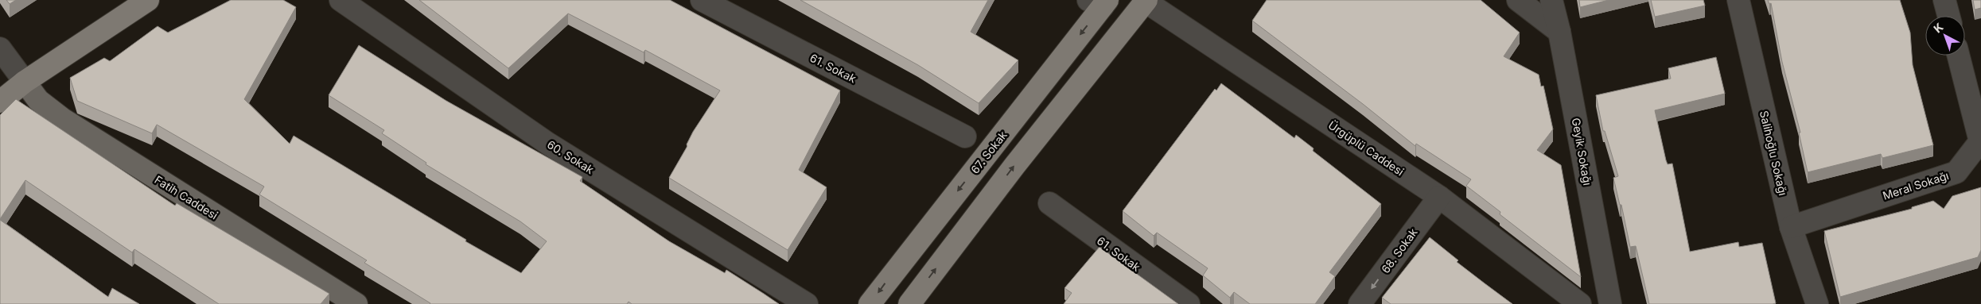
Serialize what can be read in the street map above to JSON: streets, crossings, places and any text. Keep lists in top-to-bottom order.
{
  "streets": {
    "main road": ["67. Sokak"],
    "street": [
      "61. Sokak",
      "Ürgüplü Caddesi",
      "Geyik Sokağı",
      "Salihoğlu Sokağı",
      "60. Sokak",
      "Meral Sokağı",
      "Fatih Caddesi",
      "68. Sokak"
    ]
  },
  "crossings": [
    ["Ürgüplü Caddesi", "68. Sokak"],
    ["Salihoğlu Sokağı", "Meral Sokağı"]
  ],
  "one_way": ["68. Sokak"],
  "north": "top left"
}
